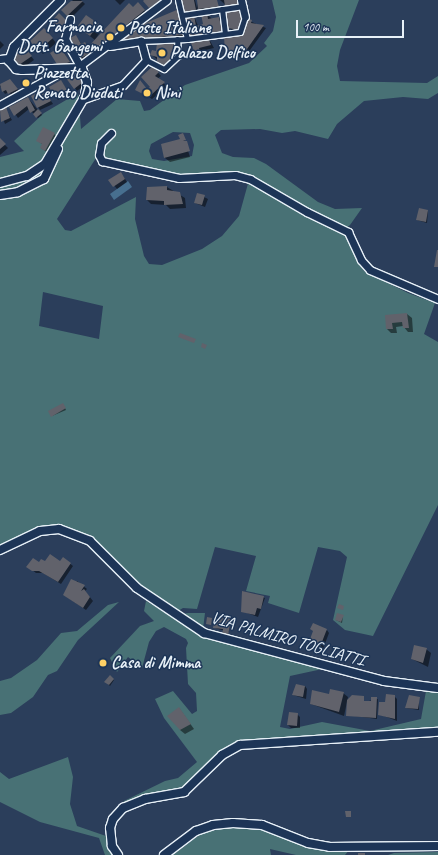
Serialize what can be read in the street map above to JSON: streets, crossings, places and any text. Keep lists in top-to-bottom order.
{
  "streets": {
    "street": ["VIA PALMIRO TOGLIATTI"]
  },
  "places": [
    "Poste Italiane",
    "Farmacia Dott. Gangemi",
    "Palazzo Delfico",
    "Piazzetta Renato Diodati",
    "Ninì",
    "Casa di Mimma"
  ],
  "scale_bar": "100 m"
}
